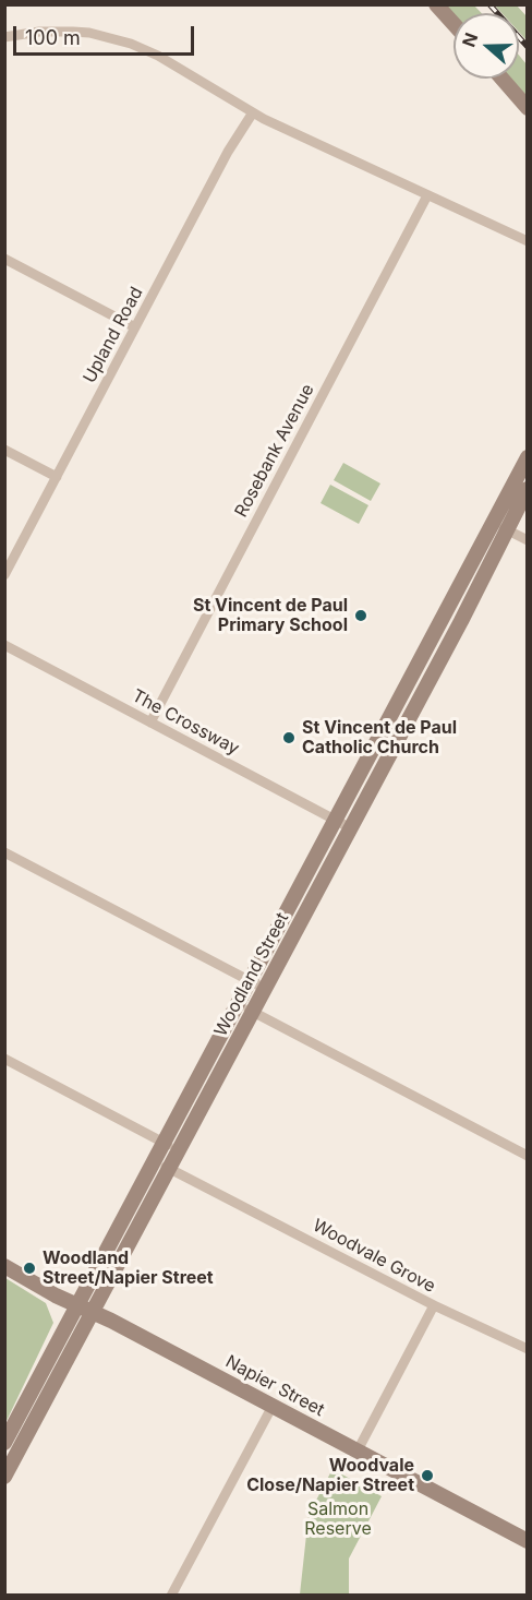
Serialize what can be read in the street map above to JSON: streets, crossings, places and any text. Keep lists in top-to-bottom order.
{
  "streets": {
    "main road": ["Woodland Street", "Napier Street"],
    "street": [
      "Upland Road",
      "Rosebank Avenue",
      "The Crossway",
      "Woodvale Grove"
    ]
  },
  "crossings": [
    ["Rosebank Avenue", "The Crossway"],
    ["The Crossway", "Woodland Street"],
    ["Woodland Street", "Woodvale Grove"],
    ["Woodland Street", "Napier Street"],
    ["Woodvale Grove", "Napier Street"]
  ],
  "parks": ["Salmon Reserve"],
  "places": [
    "St Vincent de Paul Primary School",
    "St Vincent de Paul Catholic Church",
    "Woodland Street/Napier Street",
    "Woodvale Close/Napier Street"
  ],
  "scale_bar": "100 m",
  "north": "left"
}
